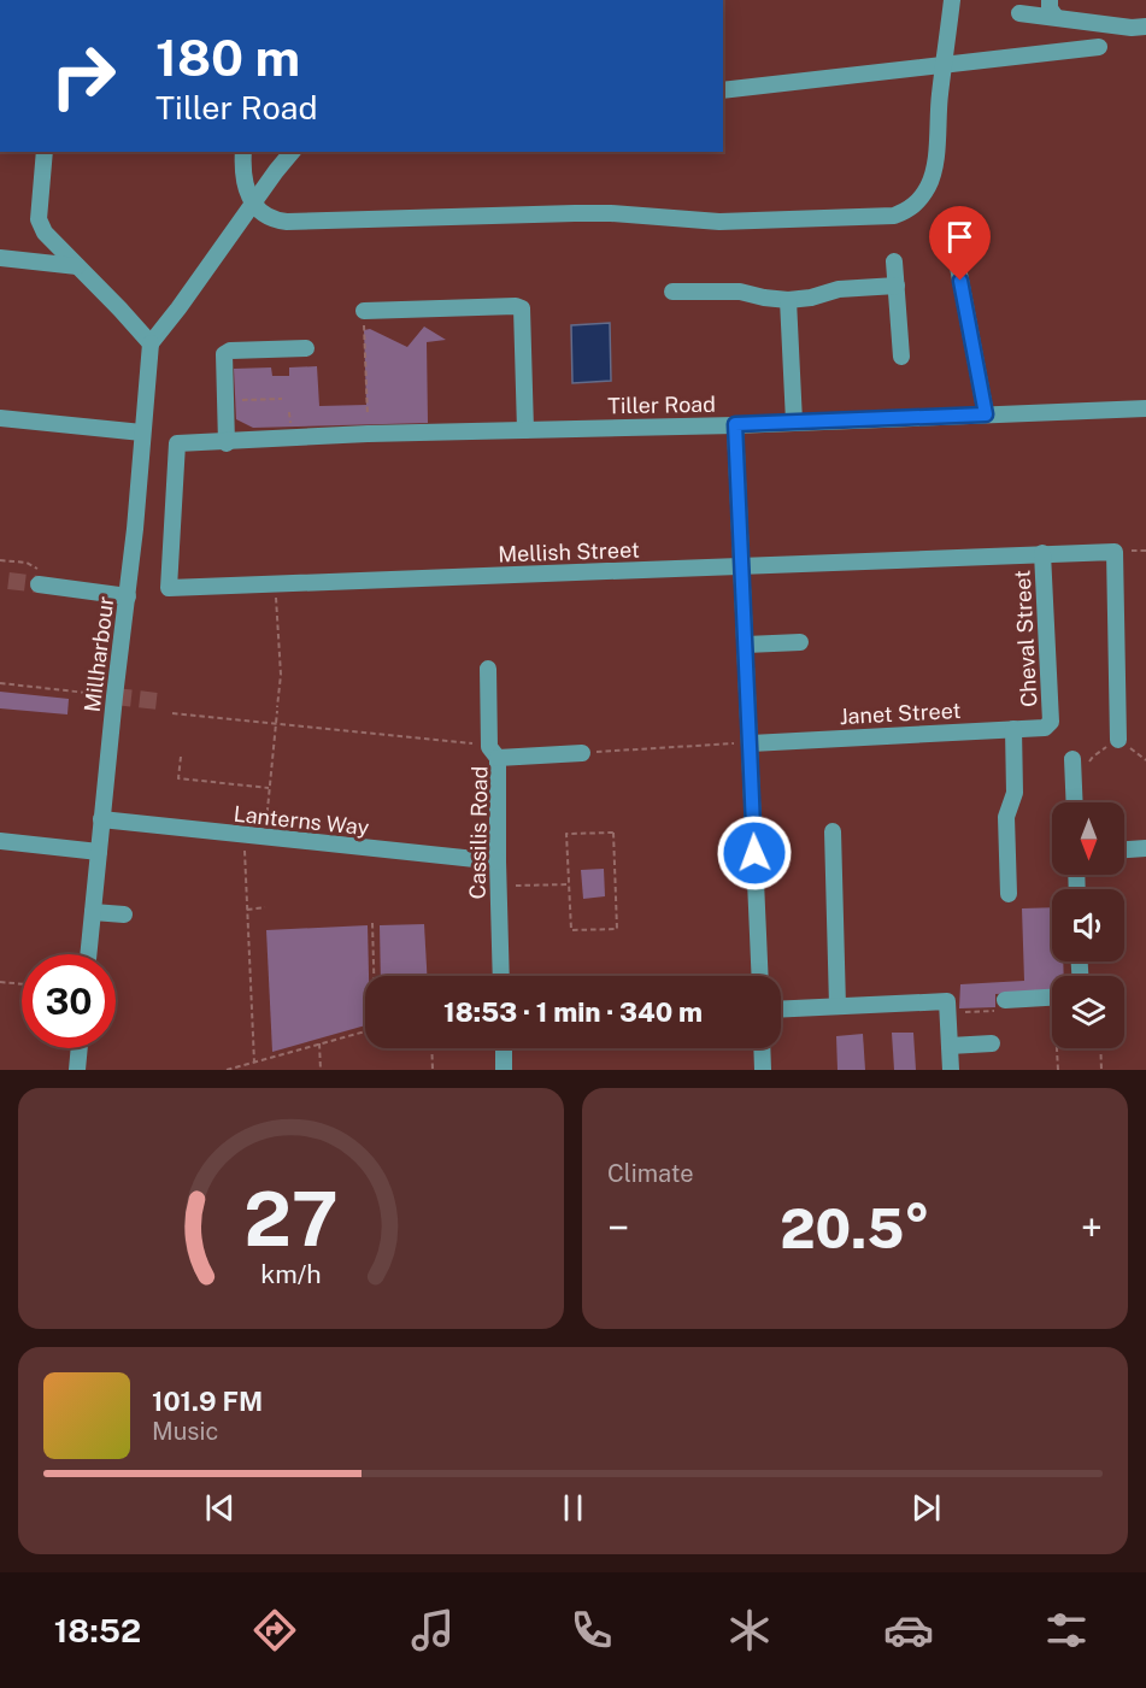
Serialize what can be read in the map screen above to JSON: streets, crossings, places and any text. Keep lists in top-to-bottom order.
{
  "streets": {
    "street": [
      "Tiller Road",
      "Mellish Street",
      "Cheval Street",
      "Millharbour",
      "Janet Street",
      "Lanterns Way",
      "Cassilis Road"
    ]
  },
  "crossings": [
    ["Tiller Road", "Mellish Street"],
    ["Mellish Street", "Cheval Street"],
    ["Cheval Street", "Janet Street"],
    ["Millharbour", "Lanterns Way"],
    ["Lanterns Way", "Cassilis Road"]
  ],
  "north": "bottom",
  "page": {
    "turn": ["180 m", "Tiller Road"],
    "limit": "30",
    "trip": "18:53 · 1 min · 340 m",
    "tile": "Climate",
    "heat": ["−", "20.5°", "+"],
    "song": ["101.9 FM", "Music"],
    "tabs": "18:52",
    "gauge": ["27", "km/h"]
  }
}
